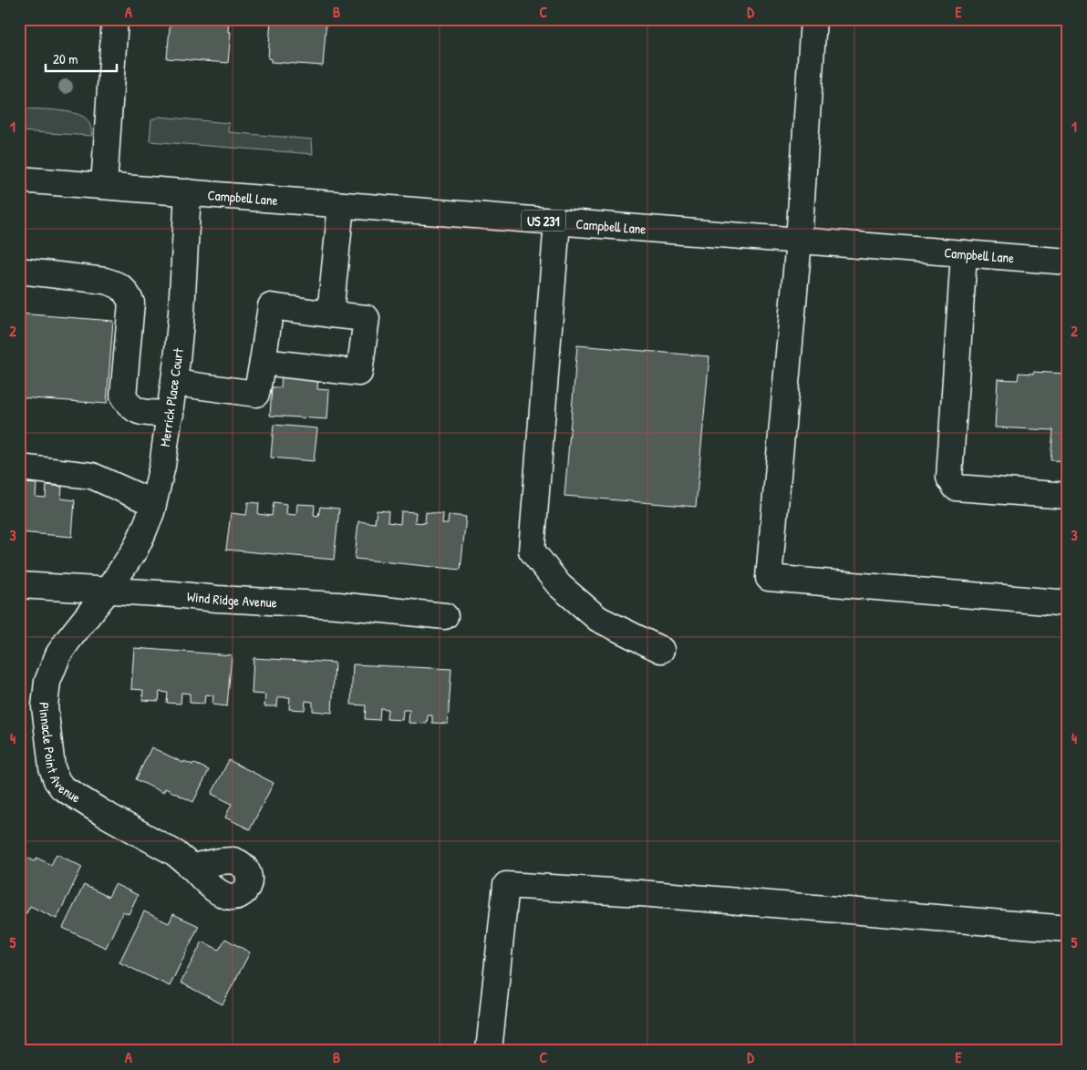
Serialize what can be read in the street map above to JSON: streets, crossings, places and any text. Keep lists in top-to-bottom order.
{
  "streets": {
    "street": [
      "Campbell Lane",
      "US 231",
      "Merrick Place Court",
      "Wind Ridge Avenue",
      "Pinnacle Point Avenue"
    ]
  },
  "crossings": [
    ["Campbell Lane", "Merrick Place Court"],
    ["Merrick Place Court", "Wind Ridge Avenue"],
    ["Merrick Place Court", "Pinnacle Point Avenue"],
    ["Wind Ridge Avenue", "Pinnacle Point Avenue"]
  ],
  "scale_bar": "20 m",
  "grid": {
    "columns": [
      "A",
      "B",
      "C",
      "D",
      "E"
    ],
    "rows": [
      "1",
      "2",
      "3",
      "4",
      "5"
    ]
  }
}
